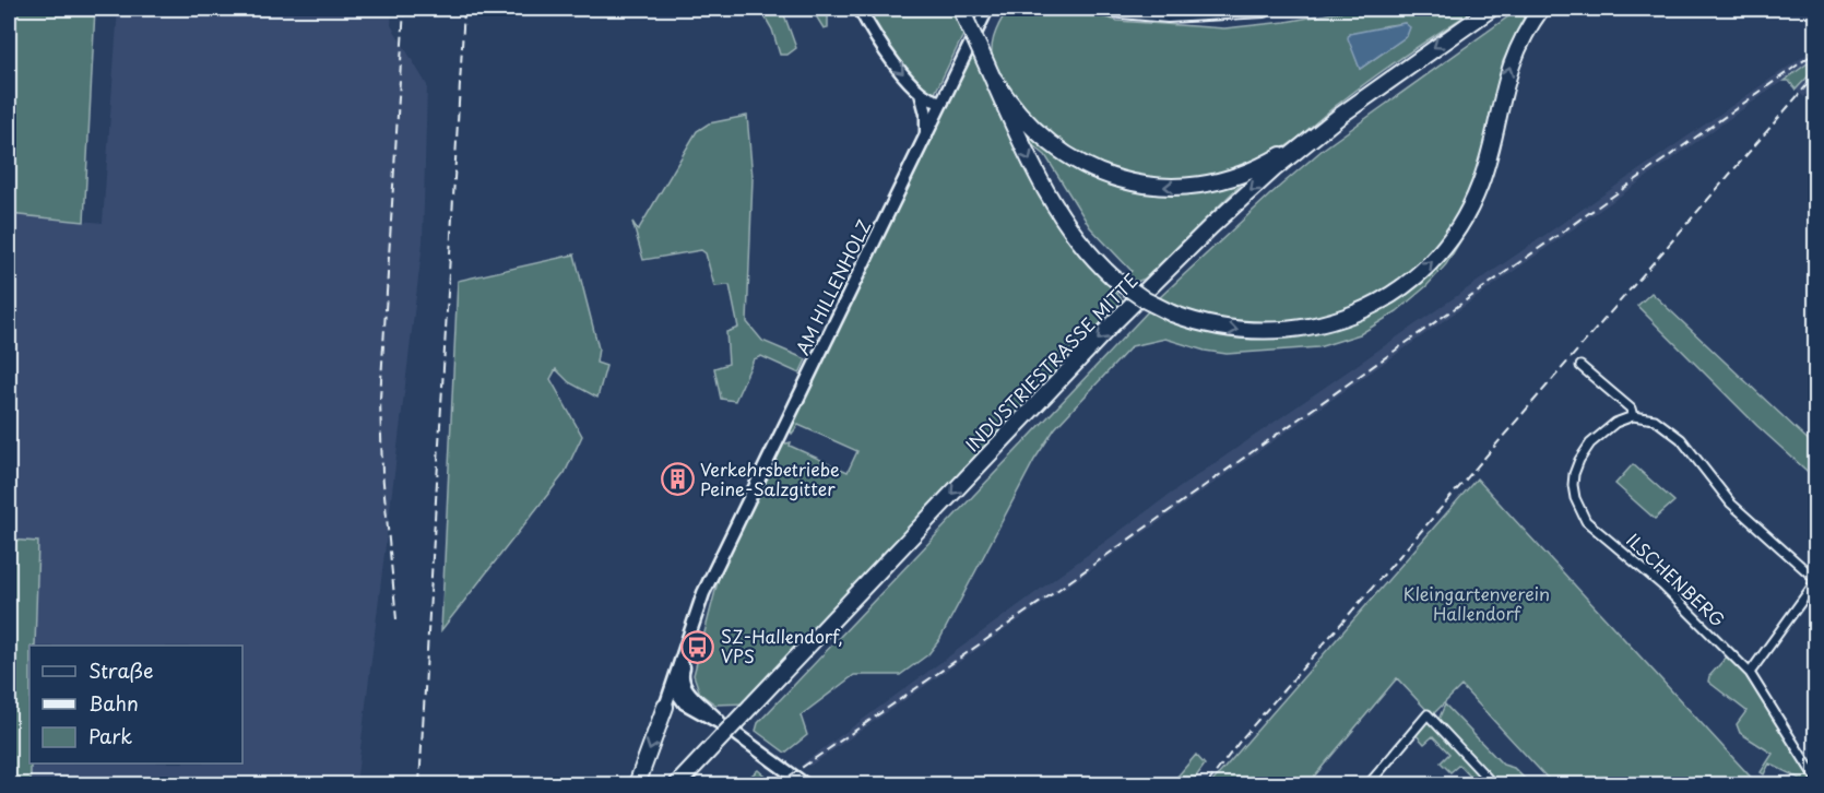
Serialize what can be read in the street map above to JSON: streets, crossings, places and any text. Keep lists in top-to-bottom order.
{
  "streets": {
    "highway": ["INDUSTRIESTRASSE MITTE"],
    "street": ["AM HILLENHOLZ", "ILSCHENBERG"]
  },
  "one_way": ["INDUSTRIESTRASSE MITTE"],
  "parks": ["Kleingartenverein Hallendorf"],
  "places": {
    "building": ["Verkehrsbetriebe Peine-Salzgitter"],
    "bus stop": ["SZ-Hallendorf, VPS"]
  },
  "legend": ["Straße", "Bahn", "Park"]
}
